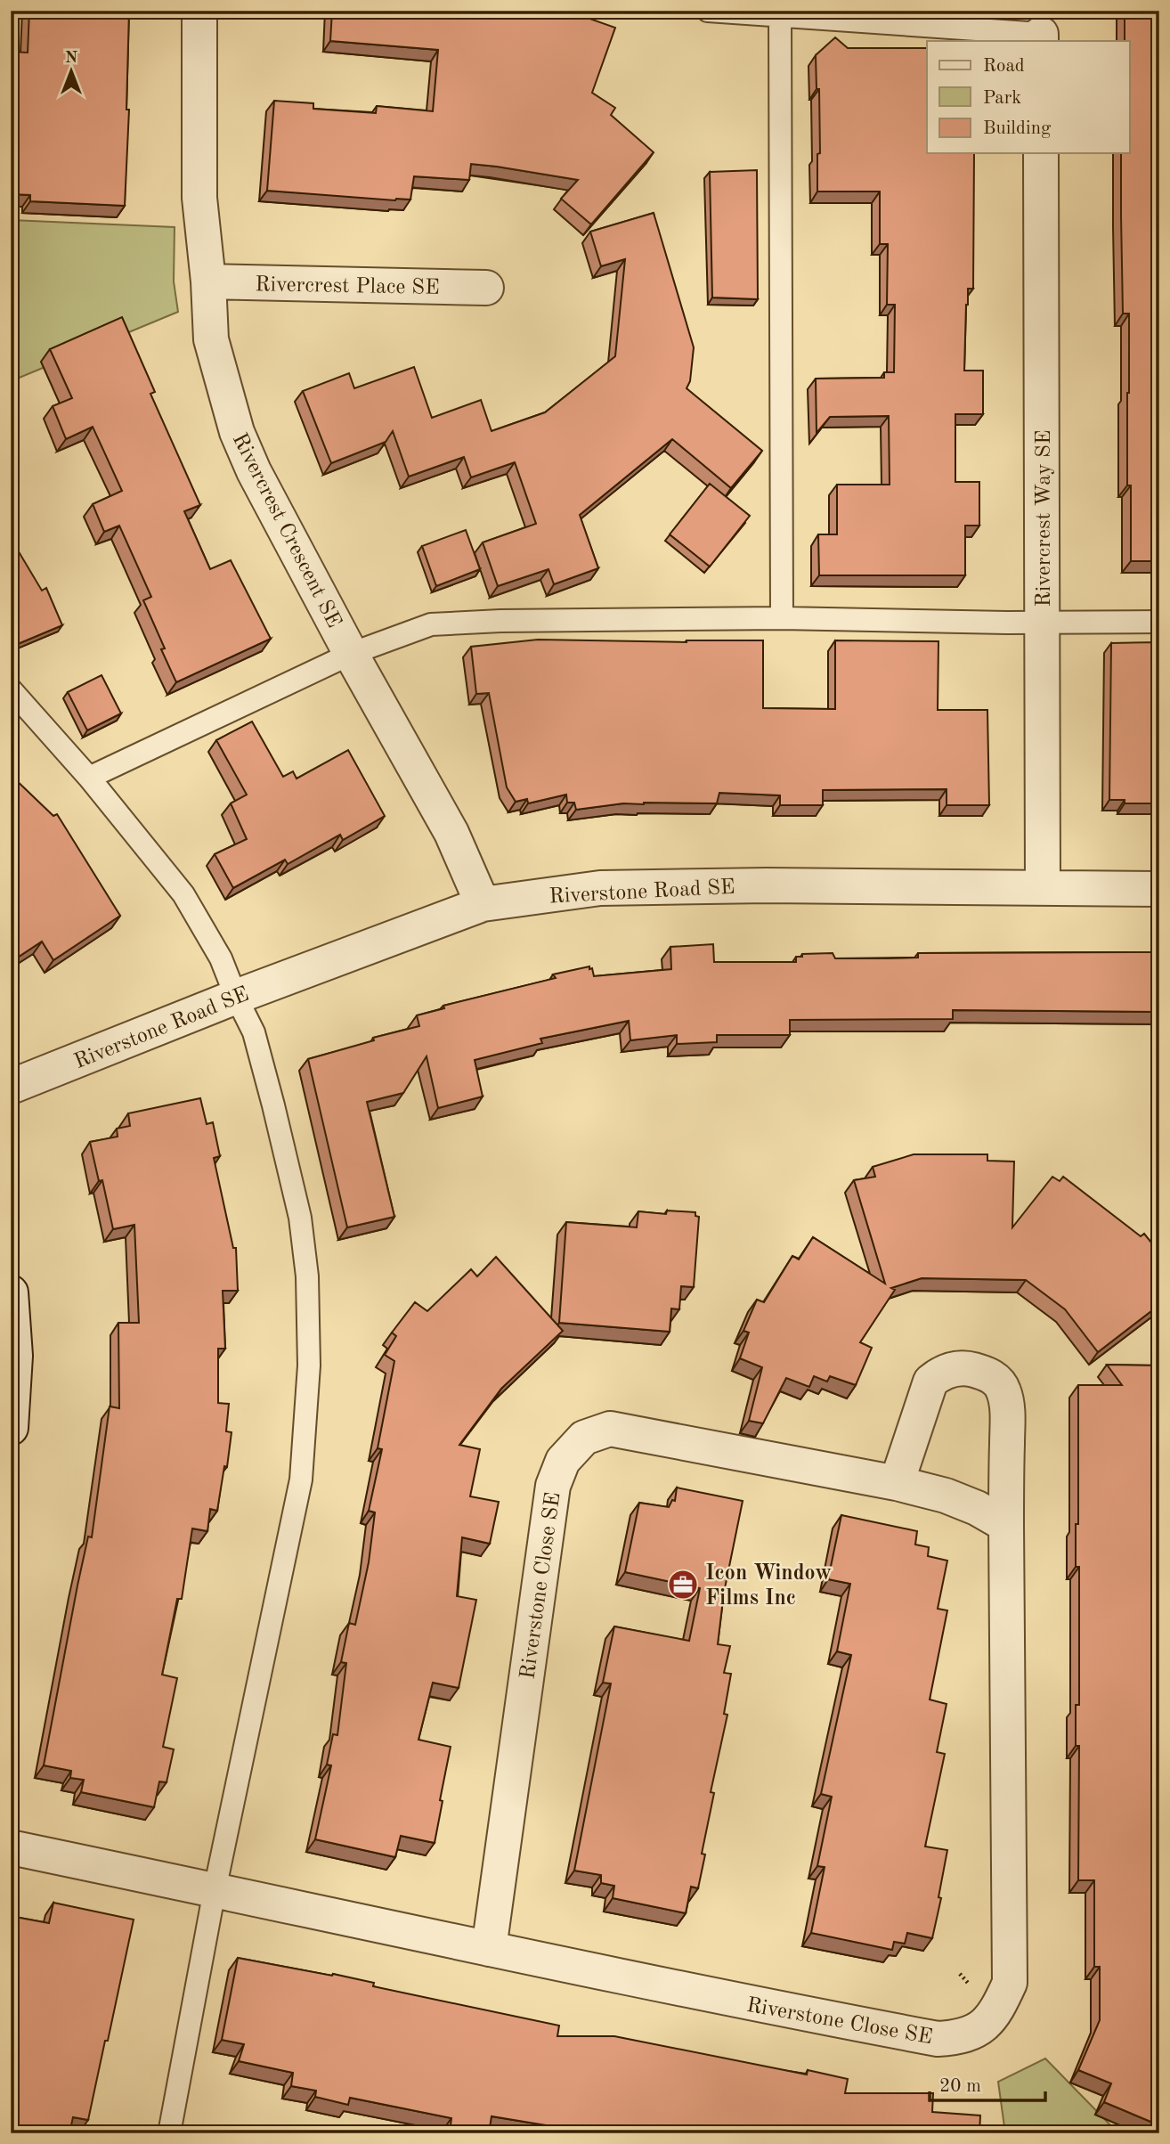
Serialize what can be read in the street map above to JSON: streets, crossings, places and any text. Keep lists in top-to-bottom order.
{
  "streets": {
    "street": [
      "Rivercrest Place SE",
      "Rivercrest Way SE",
      "Rivercrest Crescent SE",
      "Riverstone Road SE",
      "Riverstone Close SE"
    ]
  },
  "crossings": [
    ["Rivercrest Place SE", "Rivercrest Crescent SE"],
    ["Rivercrest Way SE", "Riverstone Road SE"],
    ["Rivercrest Crescent SE", "Riverstone Road SE"]
  ],
  "places": {
    "office": ["Icon Window Films Inc"]
  },
  "legend": ["Road", "Park", "Building"],
  "scale_bar": "20 m",
  "north": "top"
}
